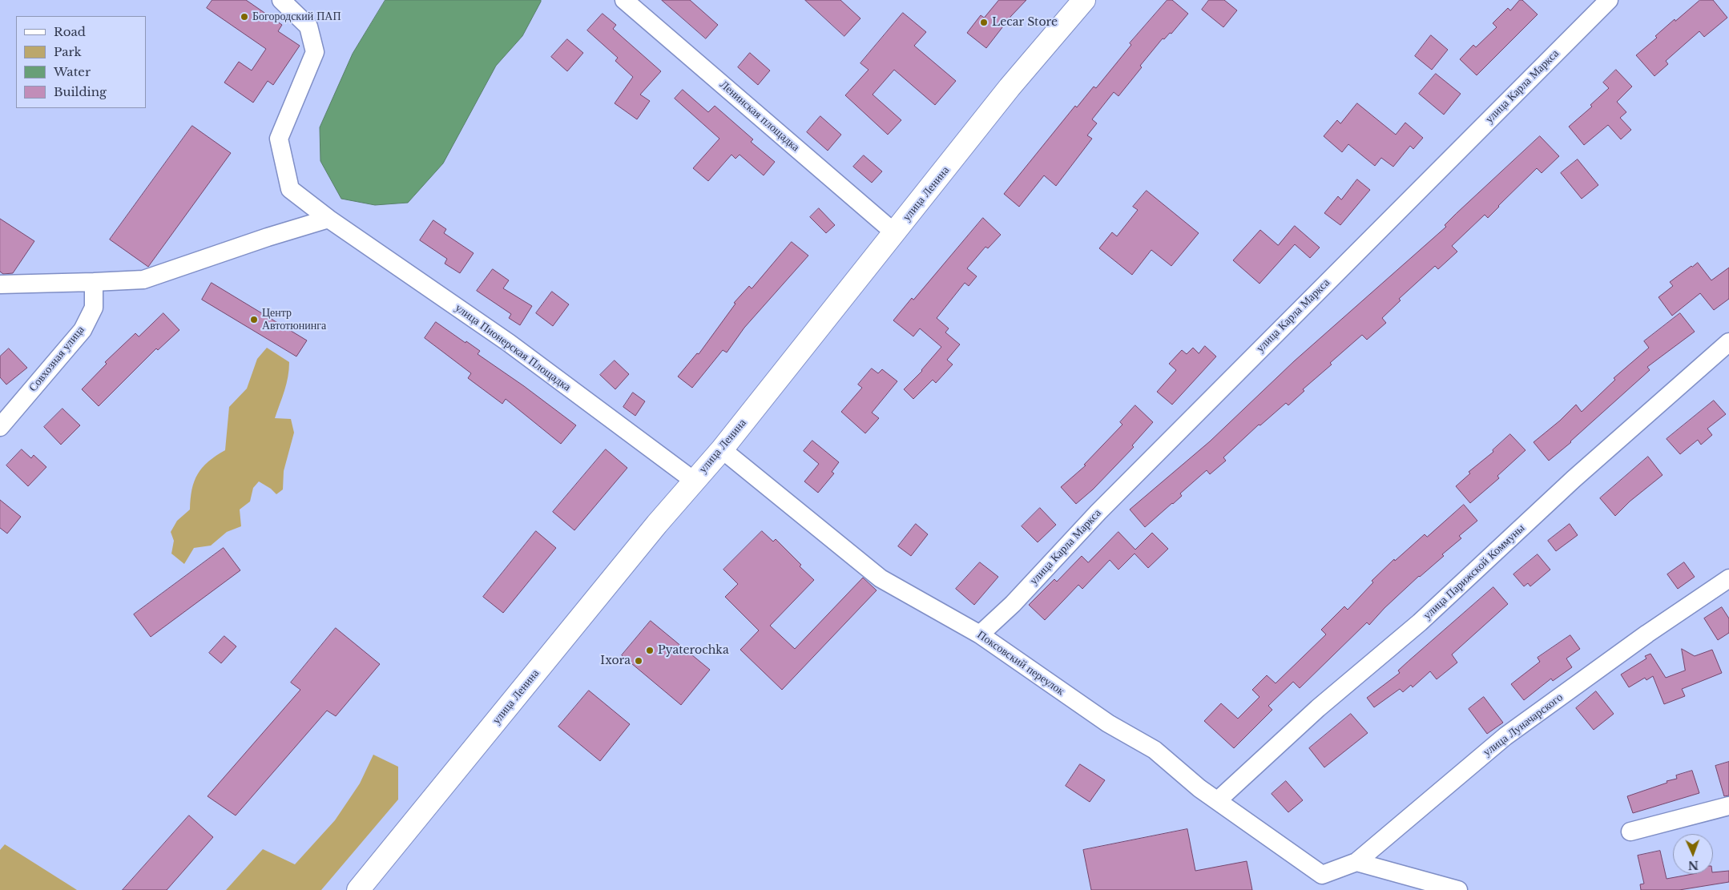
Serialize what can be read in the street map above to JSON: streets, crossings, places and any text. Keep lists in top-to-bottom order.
{
  "streets": {
    "main road": ["улица Ленина"],
    "street": [
      "улица Карла Маркса",
      "Ленинская площадка",
      "улица Пионерская Площадка",
      "Совхозная улица",
      "улица Парижской Коммуны",
      "Поксовский переулок",
      "улица Луначарского"
    ]
  },
  "crossings": [
    ["улица Карла Маркса", "Поксовский переулок"],
    ["Ленинская площадка", "улица Ленина"],
    ["улица Ленина", "улица Пионерская Площадка"],
    ["улица Ленина", "Поксовский переулок"],
    ["улица Парижской Коммуны", "Поксовский переулок"],
    ["Поксовский переулок", "улица Луначарского"]
  ],
  "places": [
    "Богородский ПАП",
    "Lecar Store",
    "Центр Автотюнинга",
    "Pyaterochka",
    "Ixora"
  ],
  "legend": [
    "Road",
    "Park",
    "Water",
    "Building"
  ],
  "north": "bottom"
}
